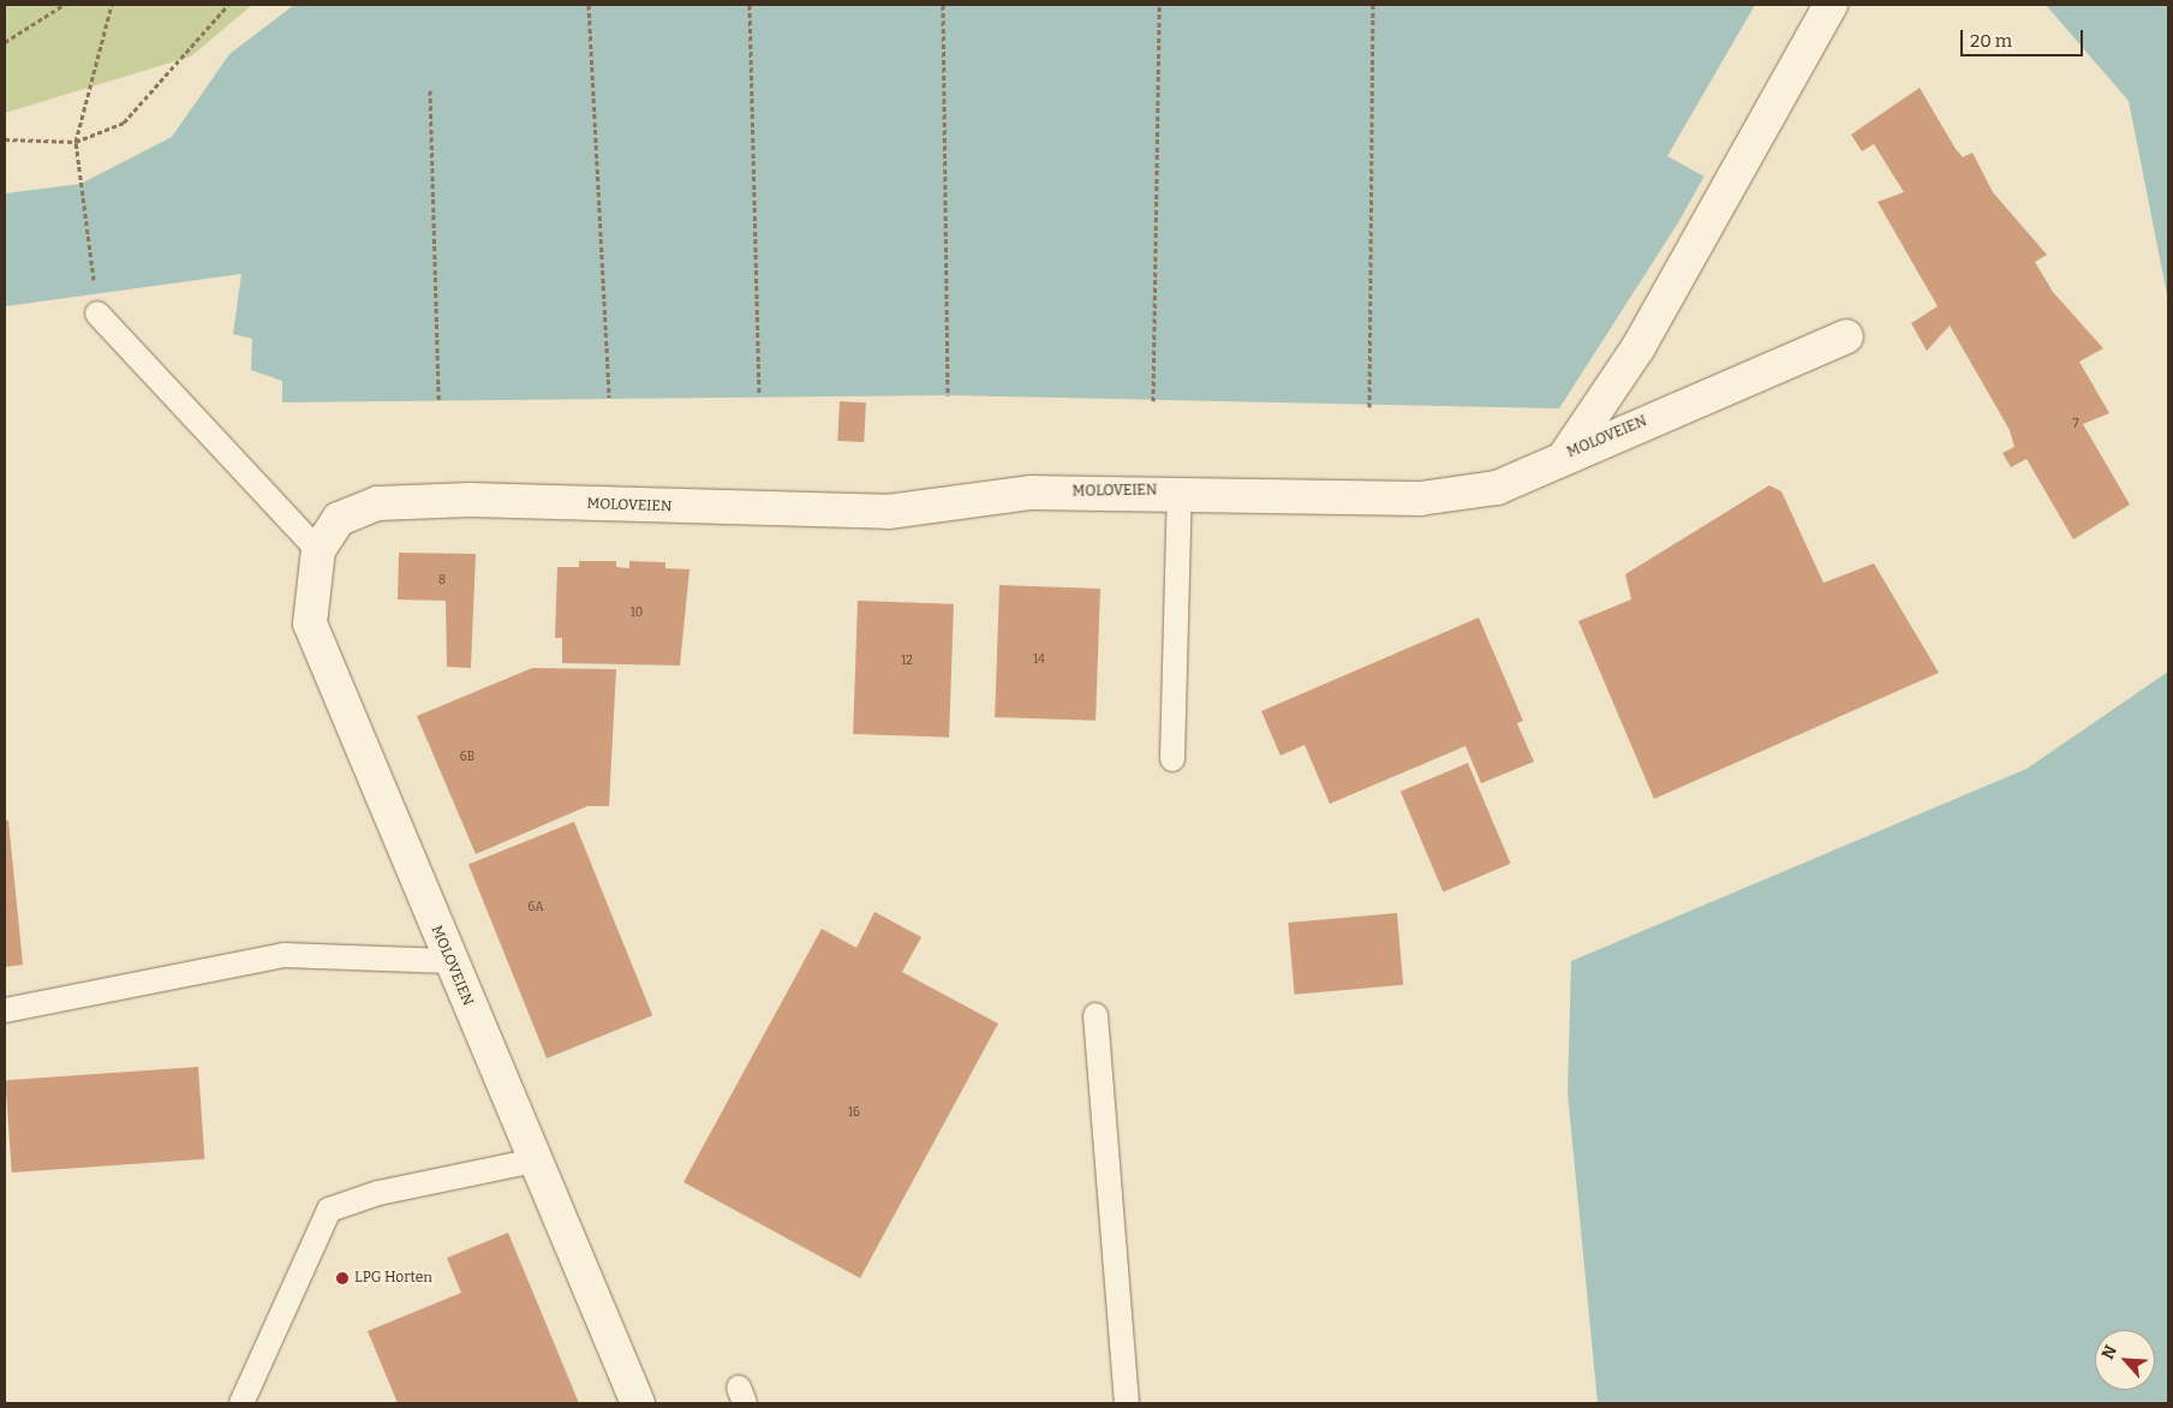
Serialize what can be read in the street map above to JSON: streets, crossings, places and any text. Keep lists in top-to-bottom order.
{
  "streets": {
    "street": ["MOLOVEIEN"]
  },
  "places": ["LPG Horten"],
  "house_numbers": [
    "7",
    "8",
    "10",
    "14",
    "12",
    "6B",
    "6A",
    "16"
  ],
  "scale_bar": "20 m",
  "north": "top left"
}
